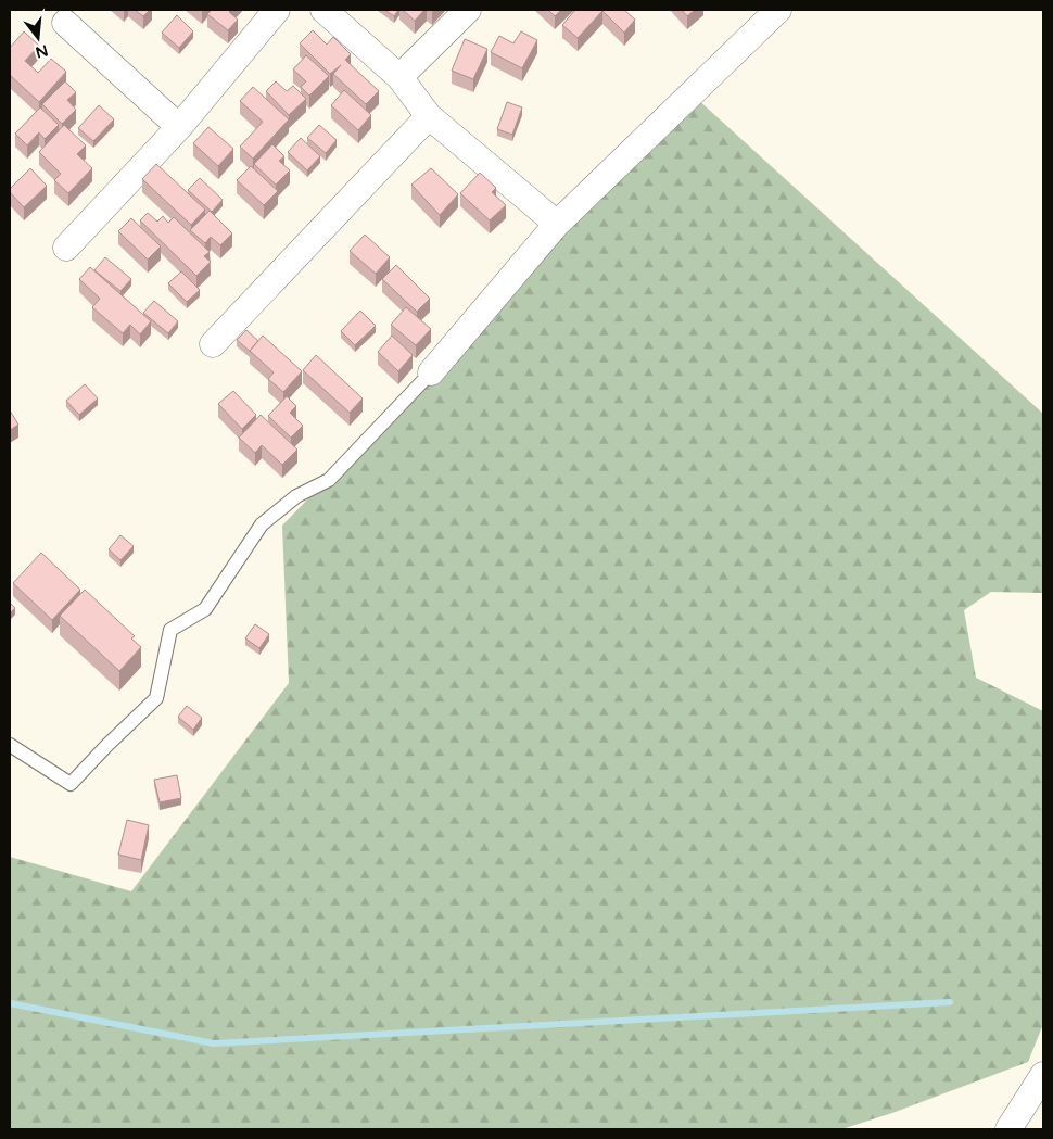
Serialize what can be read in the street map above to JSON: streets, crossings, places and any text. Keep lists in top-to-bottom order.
{
  "north": "bottom"
}
